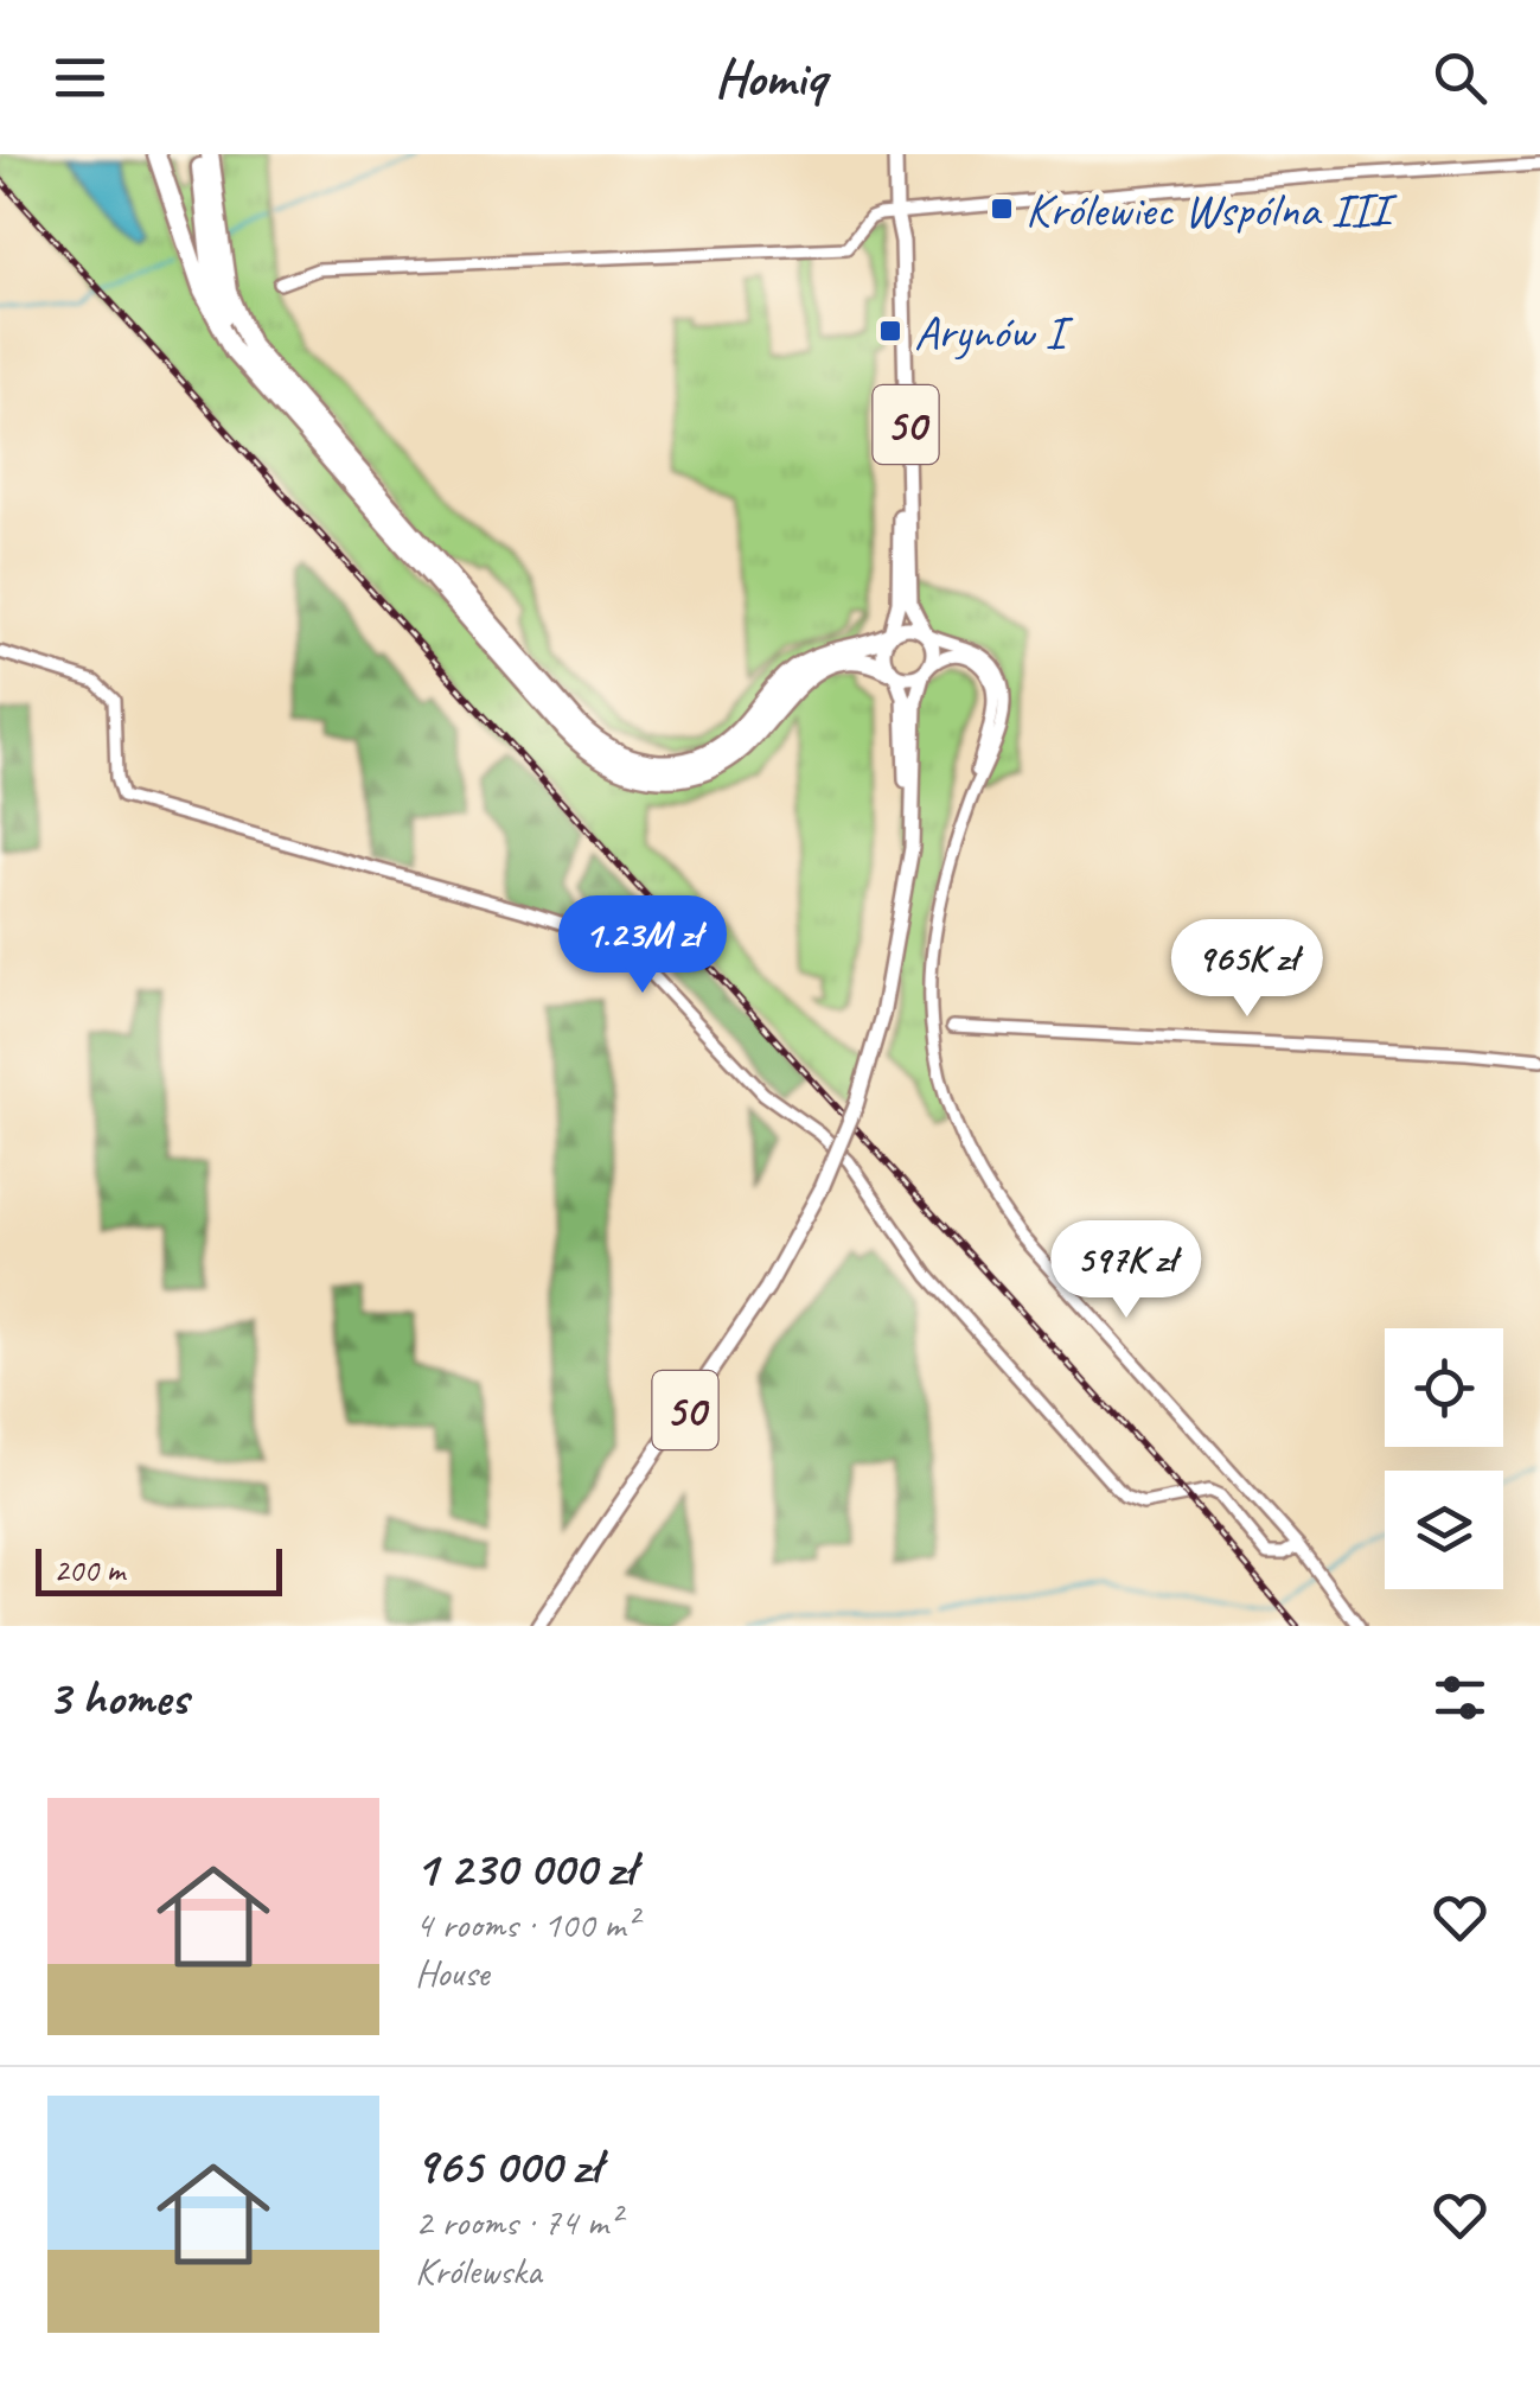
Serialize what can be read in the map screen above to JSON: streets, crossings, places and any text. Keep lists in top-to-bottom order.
{
  "streets": {
    "main road": ["50"]
  },
  "places": {
    "transit": ["Królewiec Wspólna III", "Arynów I"]
  },
  "scale_bar": "200 m",
  "page": {
    "header": "Homiq",
    "price": ["1.23M zł", "965K zł", "597K zł"],
    "scale": "200 m",
    "heading": "3 homes",
    "list": [
      {
        "name": "1 230 000 zł",
        "note": "4 rooms · 100 m² · House"
      },
      {
        "name": "965 000 zł",
        "note": "2 rooms · 74 m² · Królewska"
      }
    ]
  }
}
